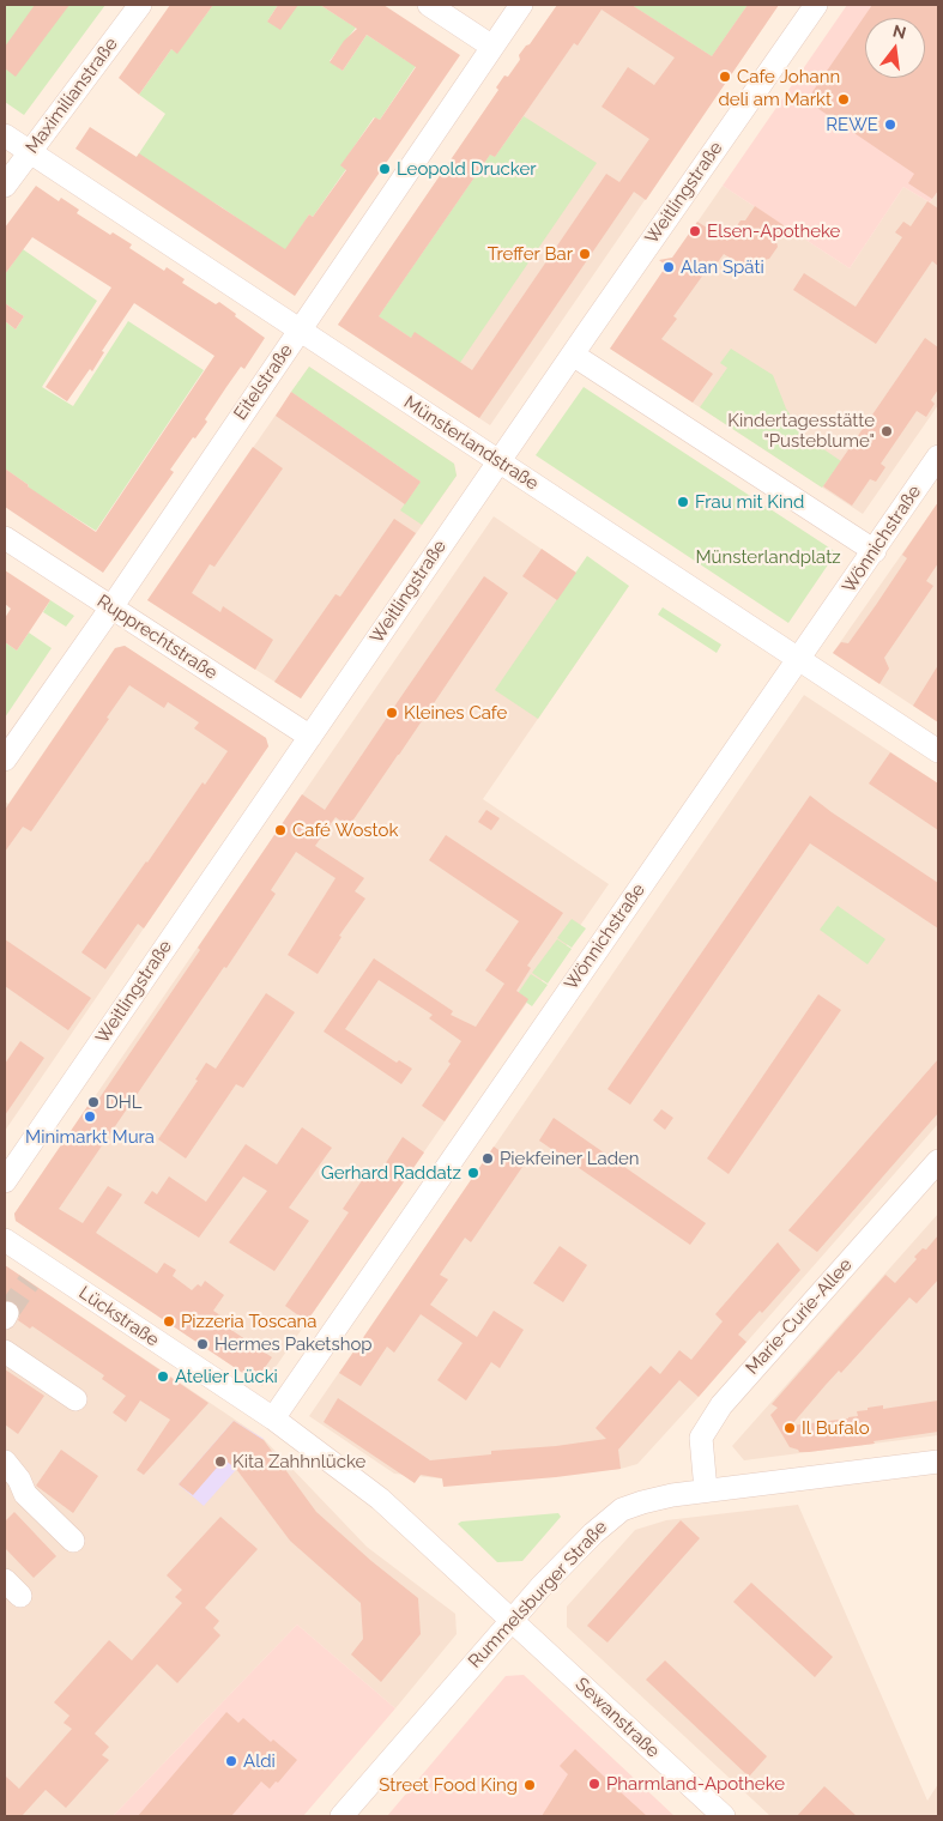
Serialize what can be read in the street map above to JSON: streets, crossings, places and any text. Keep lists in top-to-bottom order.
{
  "streets": {
    "street": [
      "Maximilianstraße",
      "Weitlingstraße",
      "Eitelstraße",
      "Münsterlandstraße",
      "Wönnichstraße",
      "Rupprechtstraße",
      "Lückstraße",
      "Marie-Curie-Allee",
      "Rummelsburger Straße",
      "Sewanstraße"
    ]
  },
  "crossings": [
    ["Maximilianstraße", "Münsterlandstraße"],
    ["Weitlingstraße", "Münsterlandstraße"],
    ["Weitlingstraße", "Rupprechtstraße"],
    ["Eitelstraße", "Münsterlandstraße"],
    ["Eitelstraße", "Rupprechtstraße"],
    ["Münsterlandstraße", "Wönnichstraße"],
    ["Wönnichstraße", "Lückstraße"],
    ["Lückstraße", "Rummelsburger Straße"],
    ["Lückstraße", "Sewanstraße"],
    ["Marie-Curie-Allee", "Rummelsburger Straße"],
    ["Rummelsburger Straße", "Sewanstraße"]
  ],
  "parks": ["Münsterlandplatz"],
  "places": [
    "Cafe Johann",
    "deli am Markt",
    "REWE",
    "Leopold Drucker",
    "Elsen-Apotheke",
    "Treffer Bar",
    "Alan Späti",
    "Kindertagesstätte \"Pusteblume\"",
    "Frau mit Kind",
    "Kleines Cafe",
    "Café Wostok",
    "DHL",
    "Minimarkt Mura",
    "Piekfeiner Laden",
    "Gerhard Raddatz",
    "Pizzeria Toscana",
    "Hermes Paketshop",
    "Atelier Lücki",
    "Il Bufalo",
    "Kita Zahhnlücke",
    "Aldi",
    "Pharmland-Apotheke",
    "Street Food King"
  ],
  "north": "top"
}
